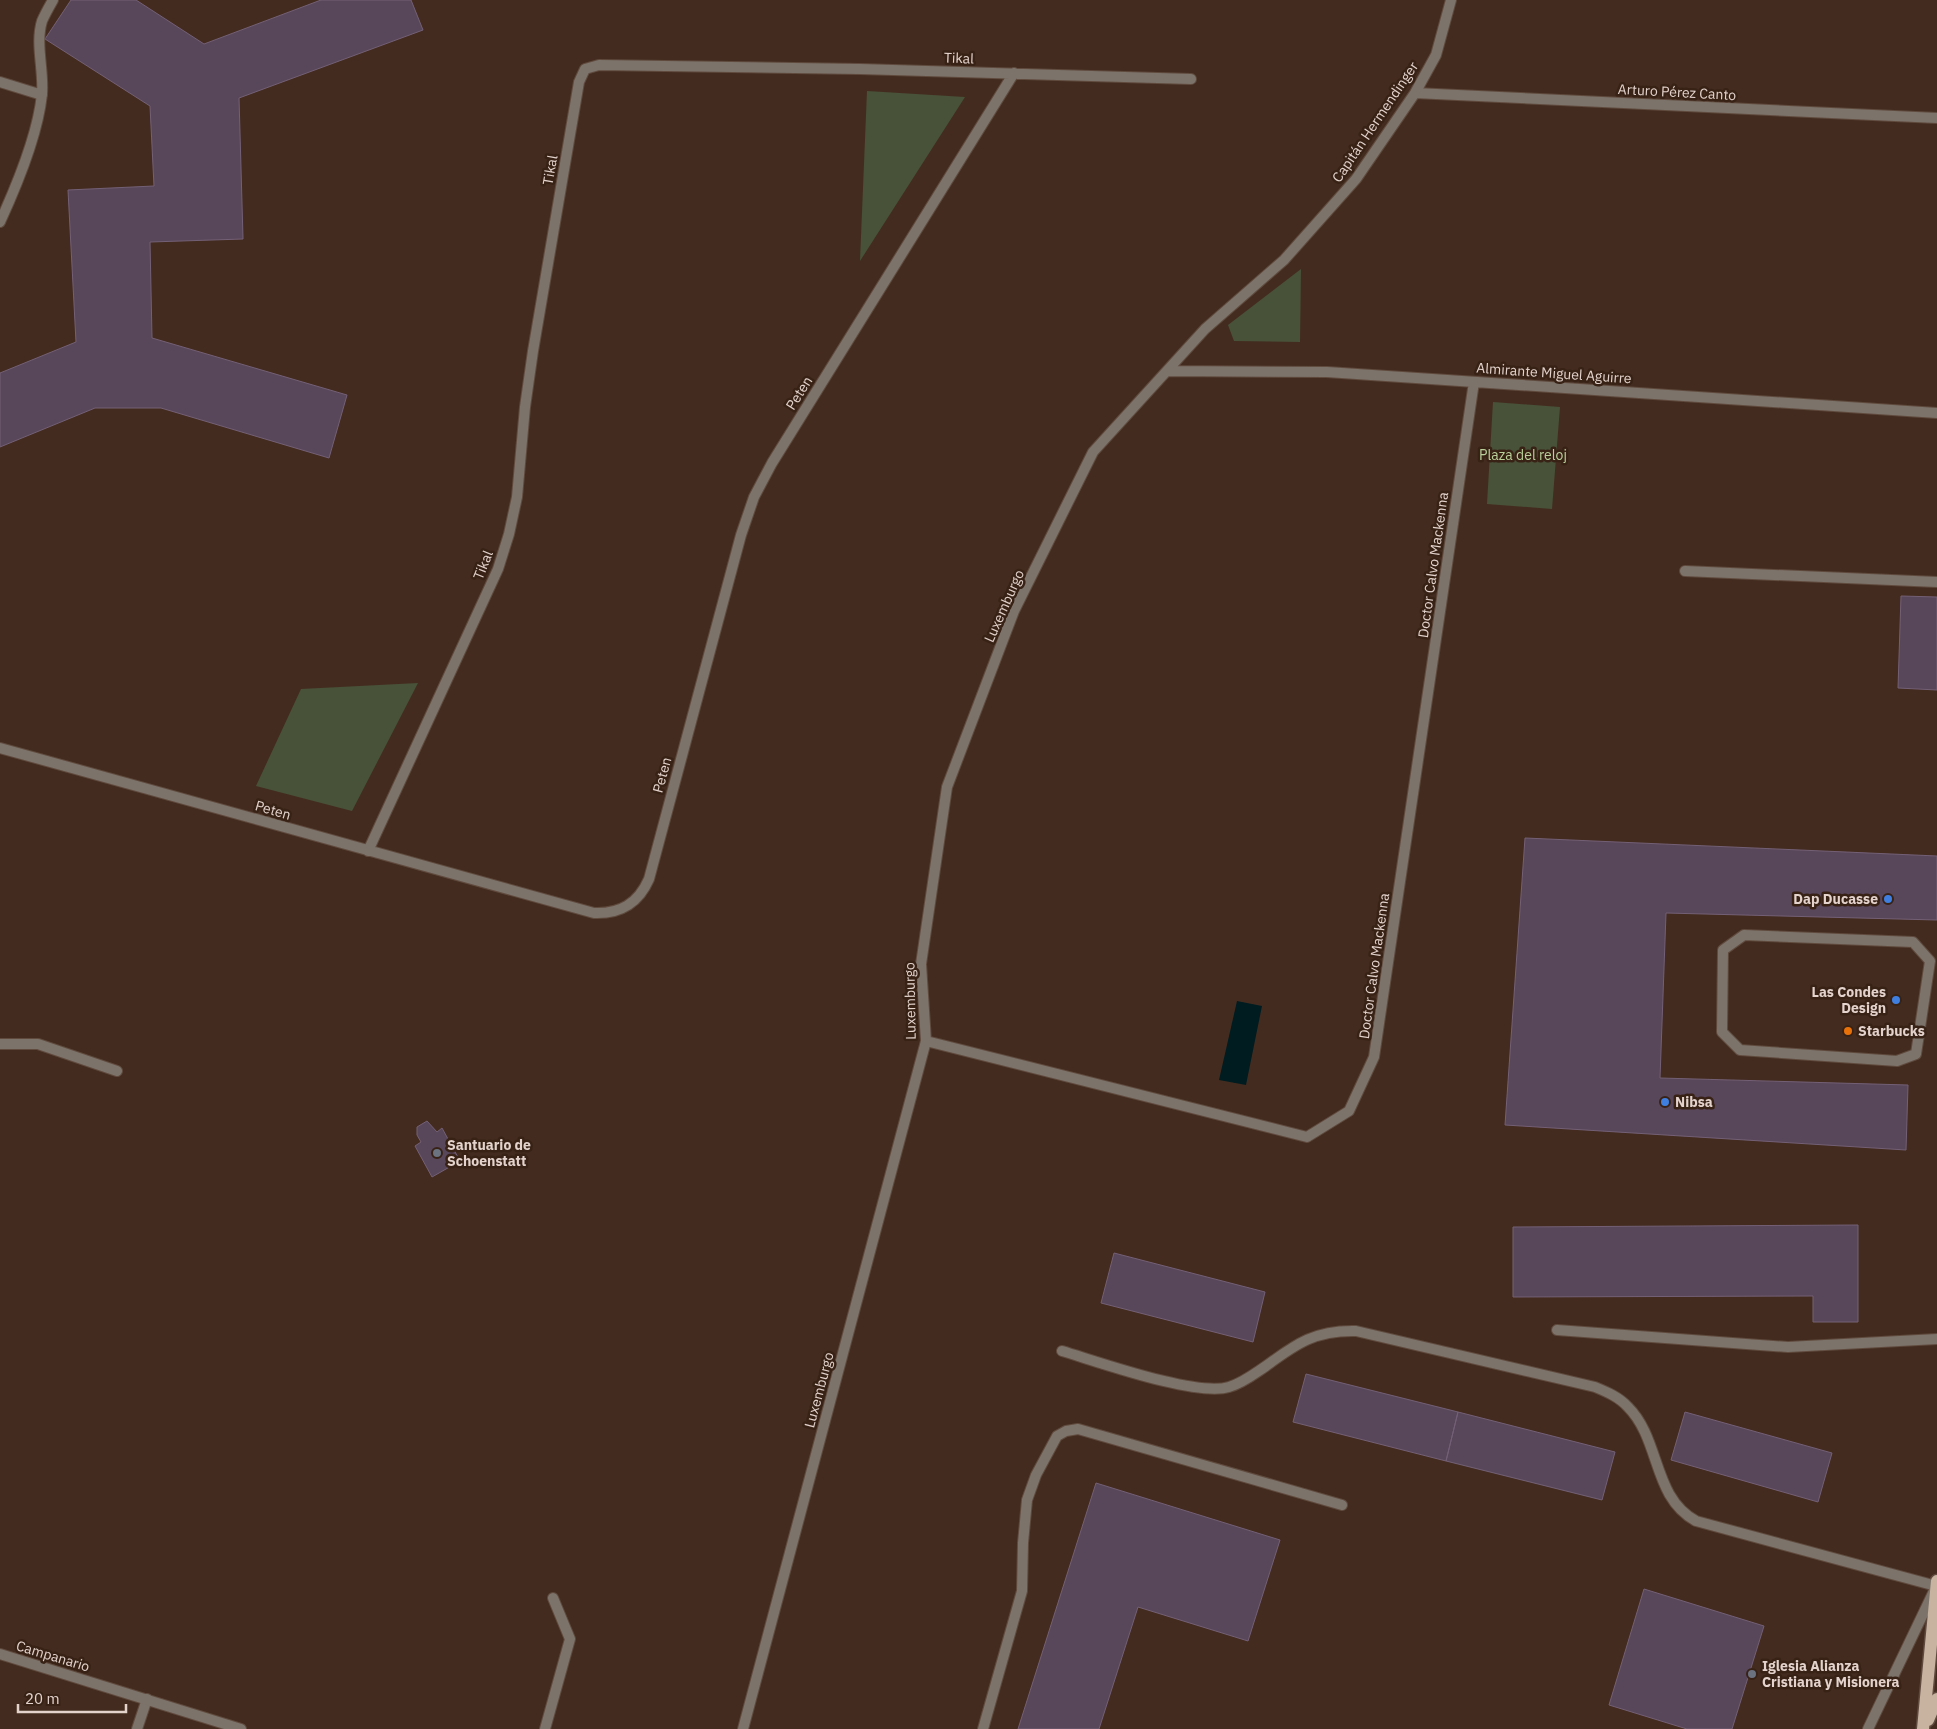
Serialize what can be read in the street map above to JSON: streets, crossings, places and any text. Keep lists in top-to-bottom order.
{
  "streets": {
    "street": [
      "Tikal",
      "Arturo Pérez Canto",
      "Capitán Hermendinger",
      "Almirante Miguel Aguirre",
      "Peten",
      "Doctor Calvo Mackenna",
      "Luxemburgo",
      "Campanario"
    ]
  },
  "crossings": [
    ["Tikal", "Peten"],
    ["Arturo Pérez Canto", "Capitán Hermendinger"],
    ["Capitán Hermendinger", "Almirante Miguel Aguirre"],
    ["Capitán Hermendinger", "Luxemburgo"],
    ["Almirante Miguel Aguirre", "Doctor Calvo Mackenna"],
    ["Almirante Miguel Aguirre", "Luxemburgo"],
    ["Doctor Calvo Mackenna", "Luxemburgo"]
  ],
  "parks": ["Plaza del reloj"],
  "places": [
    "Dap Ducasse",
    "Las Condes Design",
    "Starbucks",
    "Nibsa",
    "Santuario de Schoenstatt",
    "Iglesia Alianza Cristiana y Misionera"
  ],
  "scale_bar": "20 m"
}
